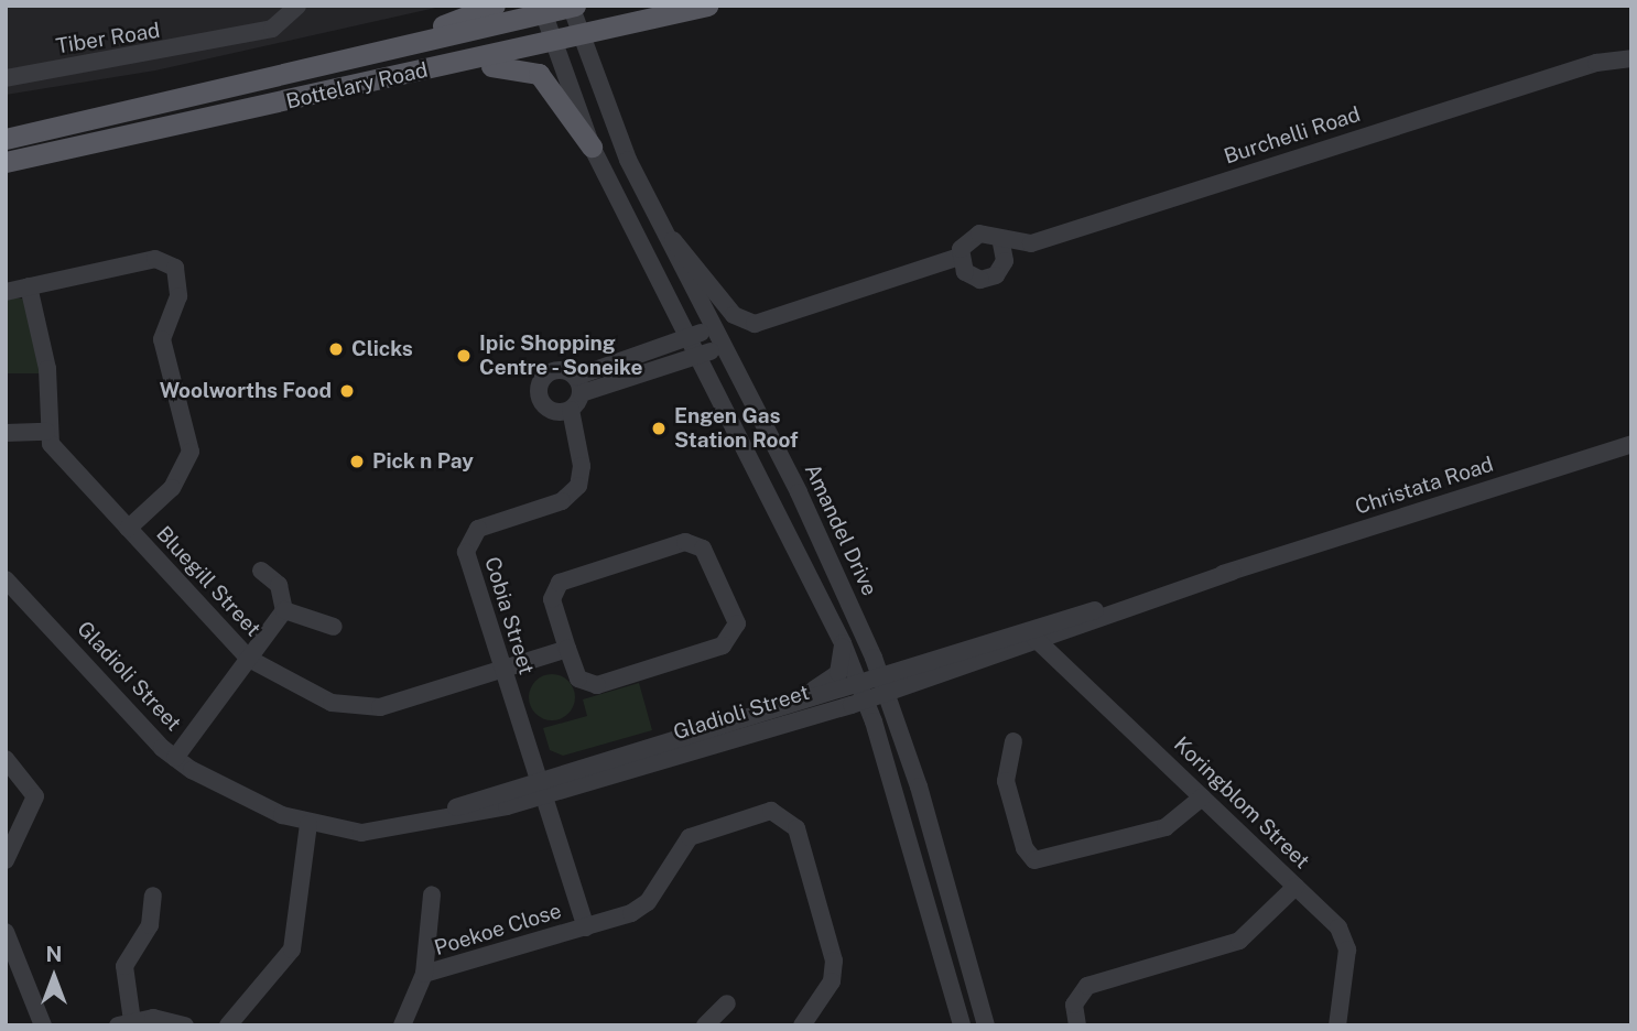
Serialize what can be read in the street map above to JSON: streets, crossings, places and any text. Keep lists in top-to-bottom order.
{
  "streets": {
    "main road": ["Bottelary Road"],
    "street": [
      "Tiber Road",
      "Burchelli Road",
      "Christata Road",
      "Amandel Drive",
      "Bluegill Street",
      "Cobia Street",
      "Gladioli Street",
      "Koringblom Street",
      "Poekoe Close"
    ]
  },
  "crossings": [
    ["Bottelary Road", "Amandel Drive"],
    ["Christata Road", "Koringblom Street"],
    ["Bluegill Street", "Cobia Street"],
    ["Cobia Street", "Gladioli Street"],
    ["Cobia Street", "Poekoe Close"]
  ],
  "places": [
    "Clicks",
    "Ipic Shopping Centre - Soneike",
    "Woolworths Food",
    "Engen Gas Station Roof",
    "Pick n Pay"
  ],
  "north": "top"
}
